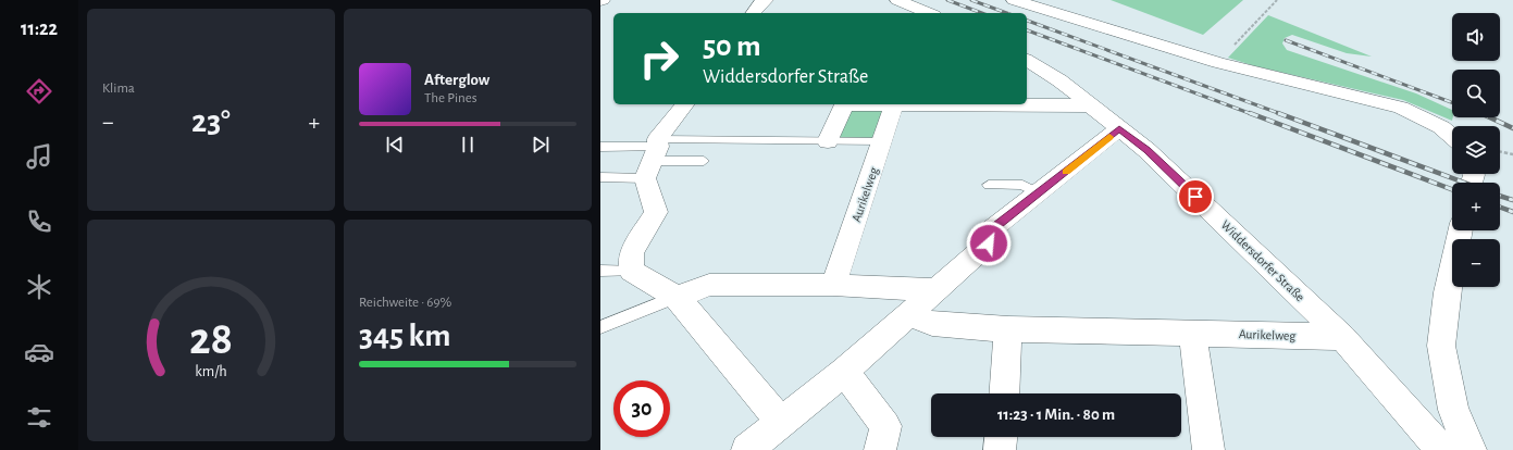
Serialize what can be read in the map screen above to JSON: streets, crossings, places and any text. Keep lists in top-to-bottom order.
{
  "streets": {
    "street": ["Aurikelweg", "Widdersdorfer Straße"]
  },
  "crossings": [
    ["Aurikelweg", "Widdersdorfer Straße"]
  ],
  "page": {
    "tabs": "11:22",
    "tile": [
      "Klima",
      ["Reichweite · 69%", "345 km"]
    ],
    "map_buttons": ["+", "−"],
    "turn": ["50 m", "Widdersdorfer Straße"],
    "song": ["Afterglow", "The Pines"],
    "heat": ["−", "23°", "+"],
    "limit": "30",
    "trip": "11:23 · 1 Min. · 80 m",
    "gauge": ["28", "km/h"]
  }
}
